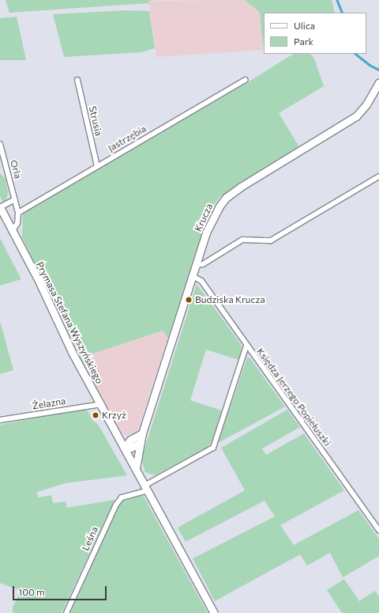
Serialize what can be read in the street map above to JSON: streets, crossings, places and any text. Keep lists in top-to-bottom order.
{
  "streets": {
    "street": [
      "Strusia",
      "Jastrzębia",
      "Orla",
      "Krucza",
      "Prymasa Stefana Wyszyńskiego",
      "Księdza Jerzego Popiełuszki",
      "Żelazna",
      "Leśna"
    ]
  },
  "crossings": [
    ["Strusia", "Jastrzębia"],
    ["Jastrzębia", "Orla"],
    ["Orla", "Prymasa Stefana Wyszyńskiego"],
    ["Krucza", "Prymasa Stefana Wyszyńskiego"],
    ["Krucza", "Księdza Jerzego Popiełuszki"],
    ["Prymasa Stefana Wyszyńskiego", "Żelazna"],
    ["Prymasa Stefana Wyszyńskiego", "Leśna"],
    ["Księdza Jerzego Popiełuszki", "Leśna"]
  ],
  "places": ["Budziska Krucza", "Krzyż"],
  "legend": ["Ulica", "Park"],
  "scale_bar": "100 m"
}
